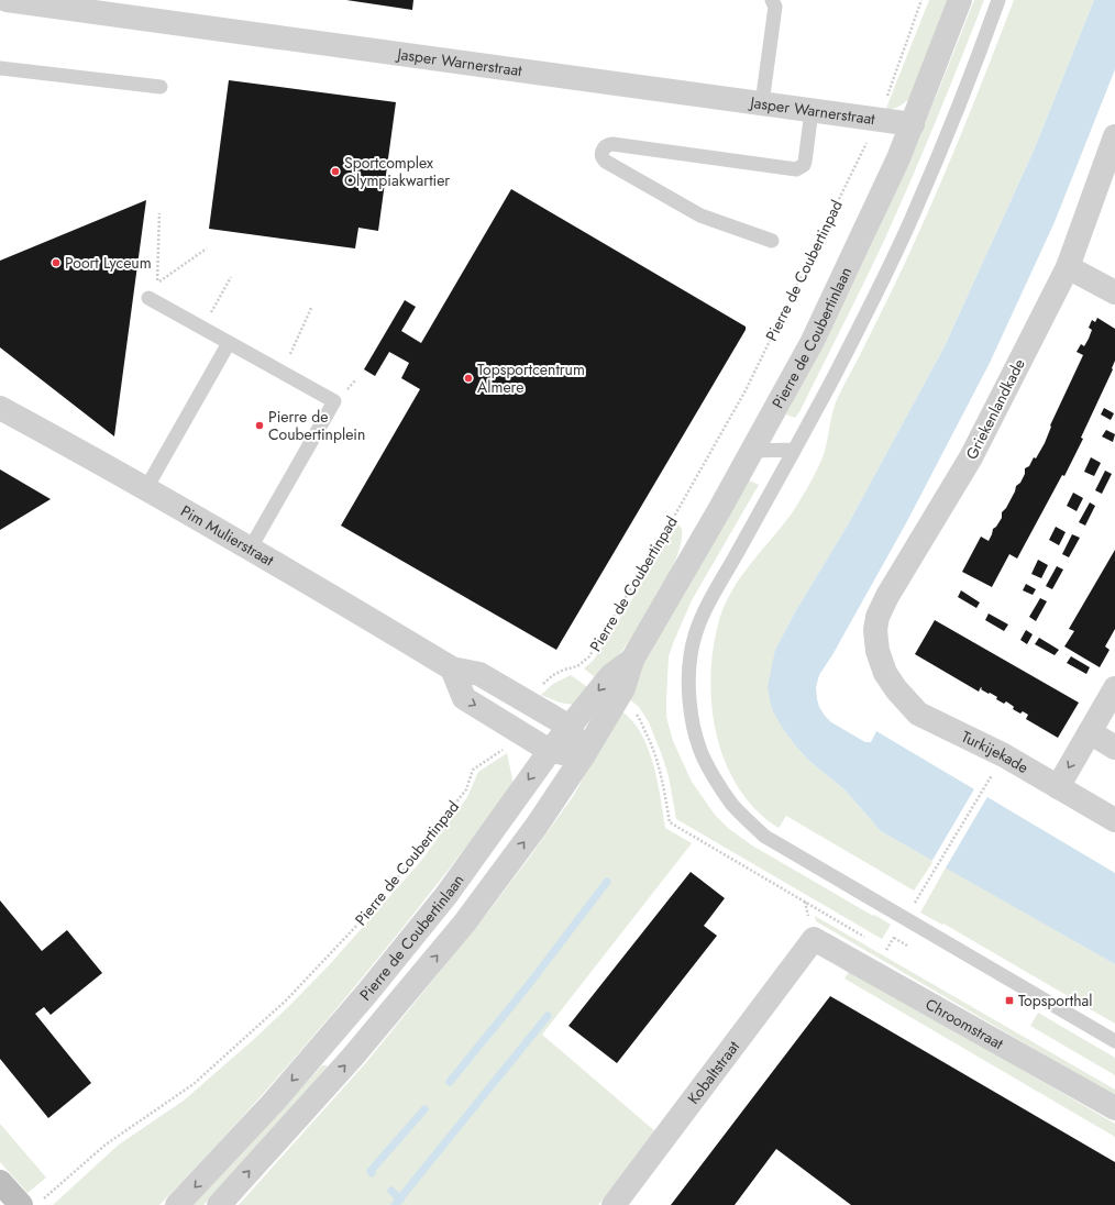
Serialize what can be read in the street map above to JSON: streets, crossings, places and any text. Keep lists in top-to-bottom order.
{
  "streets": {
    "street": [
      "Jasper Warnerstraat",
      "Pierre de Coubertinlaan",
      "Griekenlandkade",
      "Pim Mulierstraat",
      "Turkijekade",
      "Chroomstraat",
      "Kobaltstraat"
    ],
    "path": ["Pierre de Coubertinpad"]
  },
  "crossings": [
    ["Jasper Warnerstraat", "Pierre de Coubertinpad"],
    ["Jasper Warnerstraat", "Pierre de Coubertinlaan"],
    ["Pierre de Coubertinpad", "Pim Mulierstraat"],
    ["Pierre de Coubertinlaan", "Pim Mulierstraat"],
    ["Griekenlandkade", "Turkijekade"],
    ["Chroomstraat", "Kobaltstraat"]
  ],
  "places": {
    "other": [
      "Sportcomplex Olympiakwartier",
      "Poort Lyceum",
      "Topsportcentrum Almere",
      "Pierre de Coubertinplein"
    ],
    "transit": ["Topsporthal"]
  }
}
